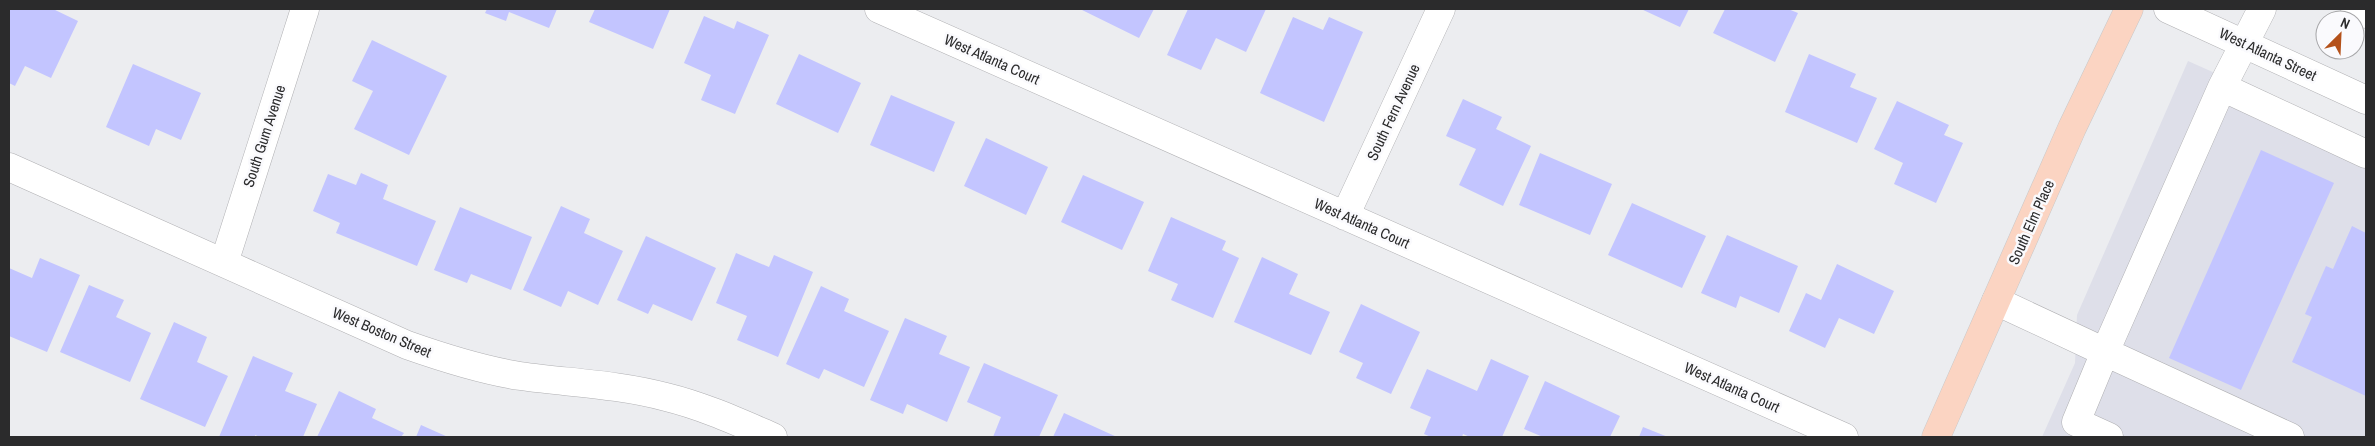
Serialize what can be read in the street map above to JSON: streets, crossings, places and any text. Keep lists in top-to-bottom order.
{
  "streets": {
    "main road": ["South Elm Place"],
    "street": [
      "West Atlanta Street",
      "West Atlanta Court",
      "South Fern Avenue",
      "South Gum Avenue",
      "West Boston Street"
    ]
  },
  "crossings": [
    ["West Atlanta Court", "South Fern Avenue"],
    ["South Gum Avenue", "West Boston Street"]
  ],
  "north": "top right"
}
